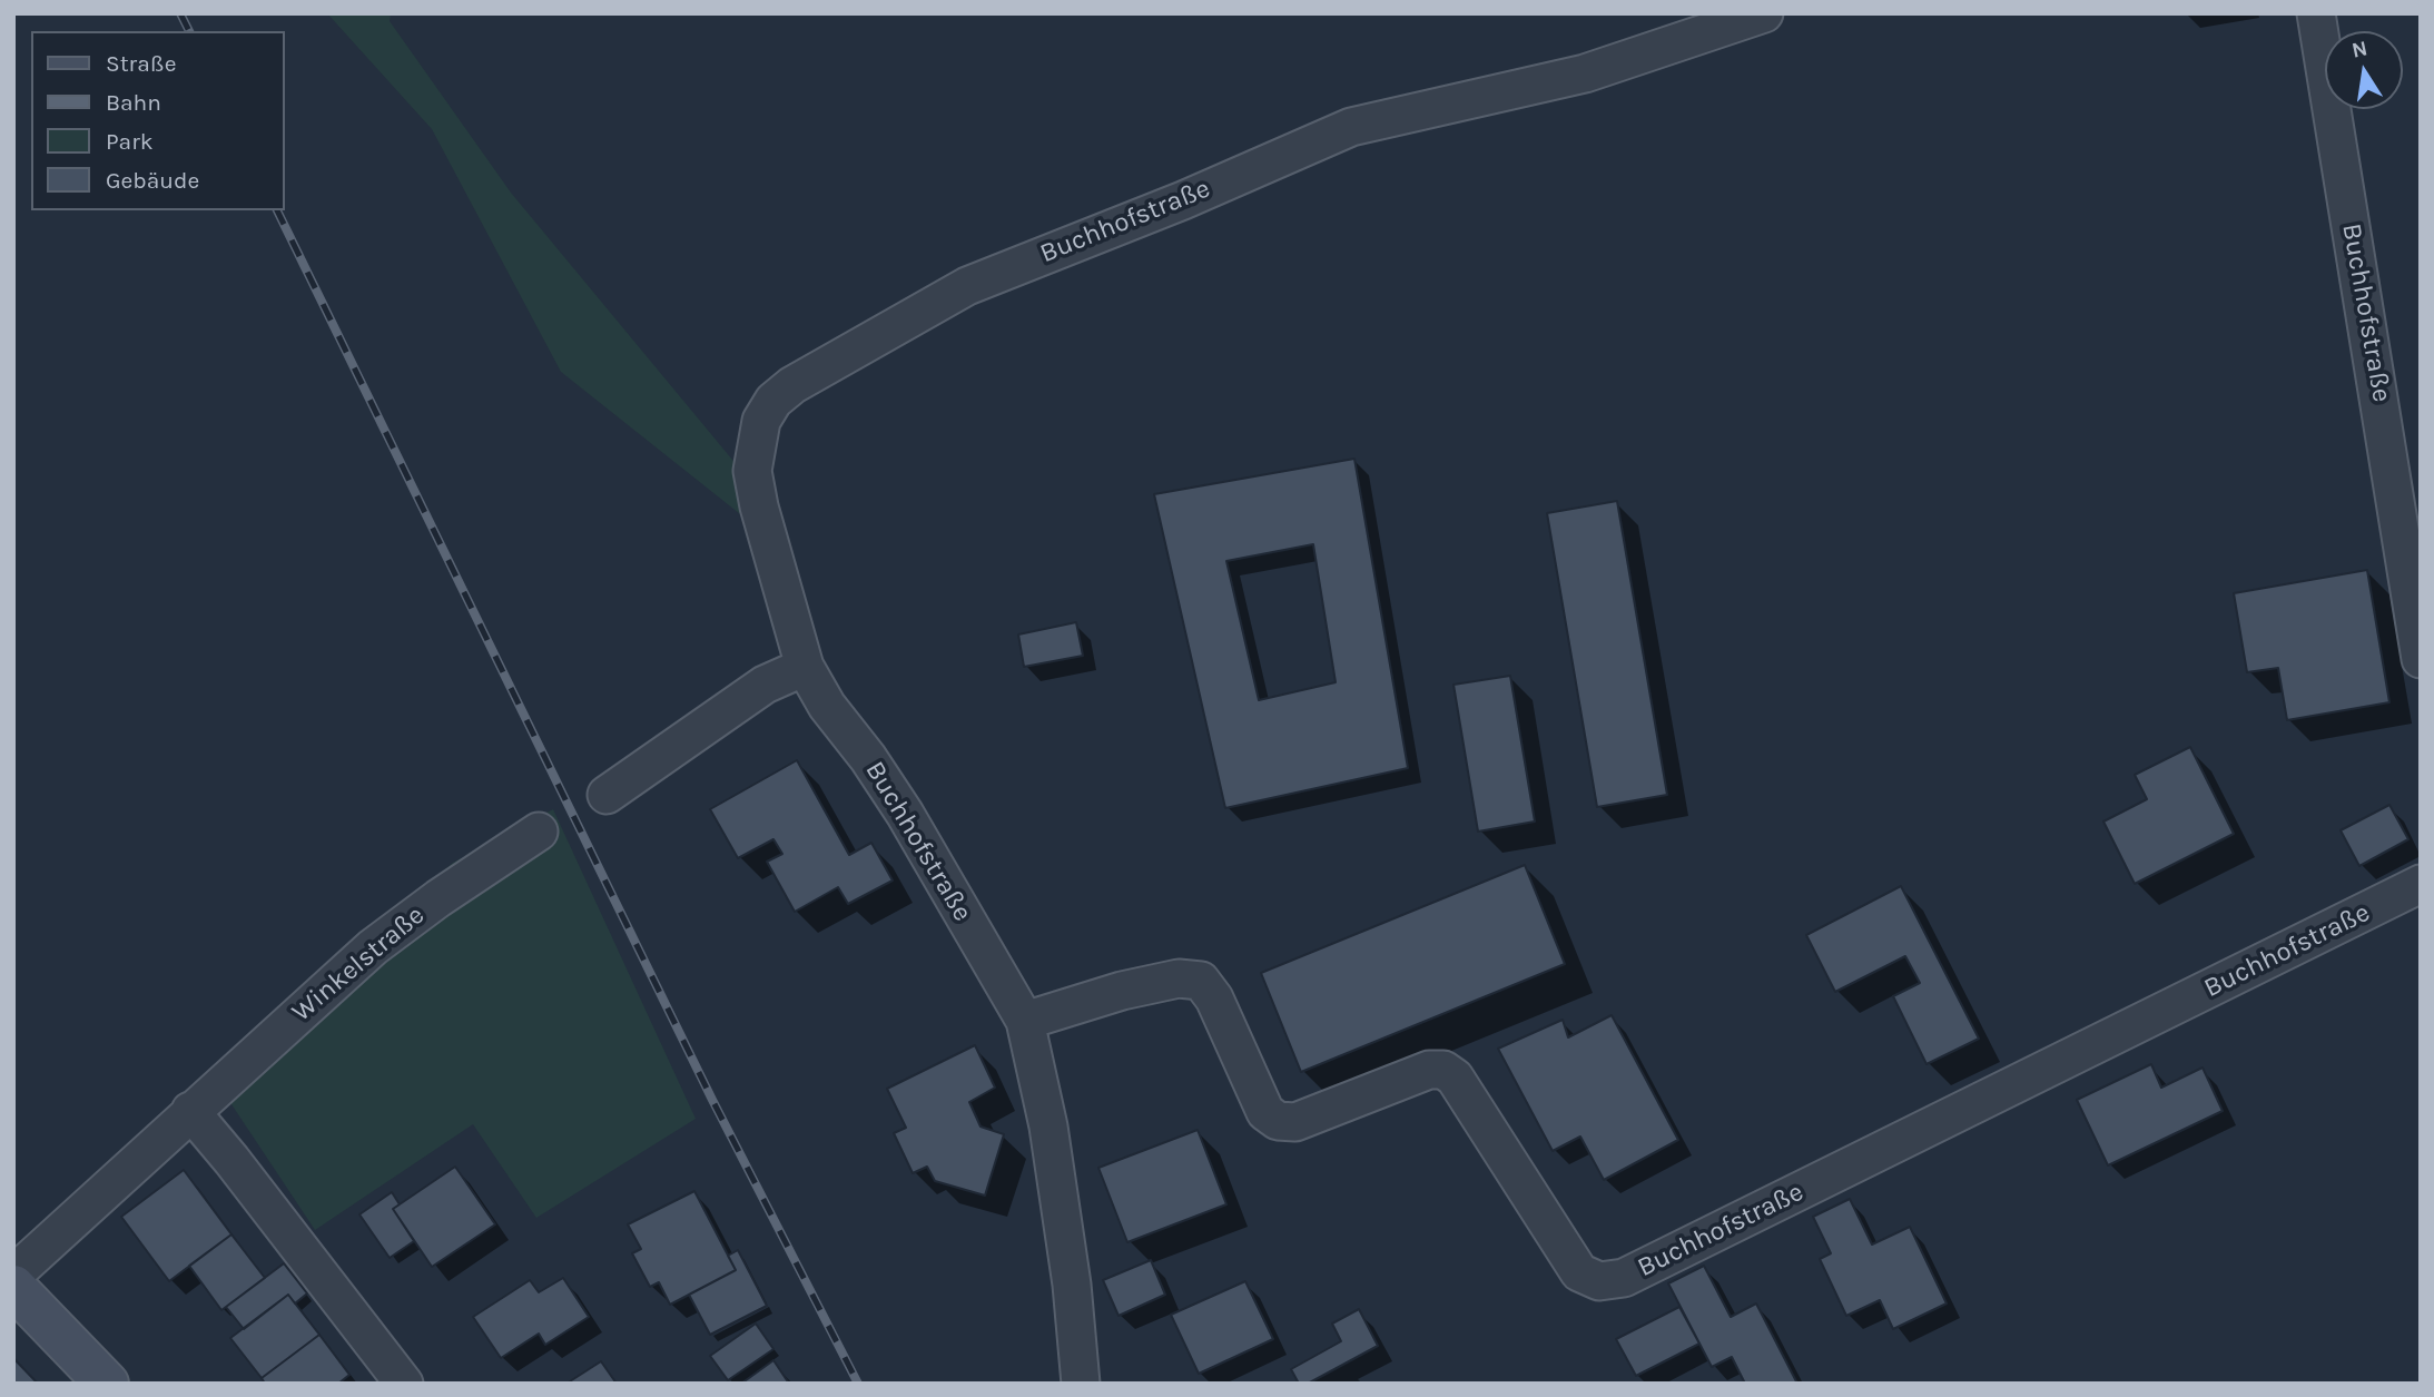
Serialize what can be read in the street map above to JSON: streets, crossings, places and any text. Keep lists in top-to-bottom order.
{
  "streets": {
    "street": ["Buchhofstraße", "Winkelstraße"]
  },
  "legend": [
    "Straße",
    "Bahn",
    "Park",
    "Gebäude"
  ],
  "north": "top"
}
